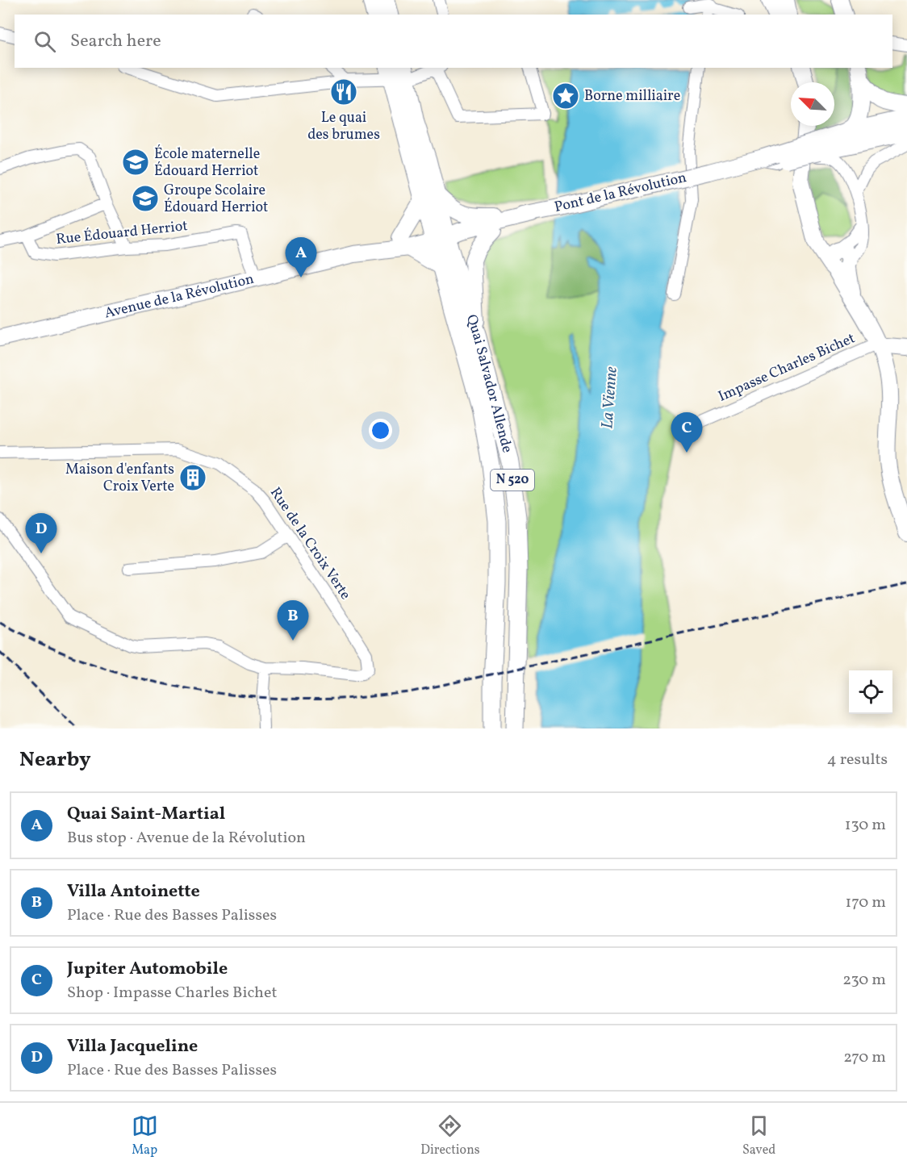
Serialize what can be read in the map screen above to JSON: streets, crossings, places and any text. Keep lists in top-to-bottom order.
{
  "streets": {
    "main road": [
      "Pont de la Révolution",
      "Avenue de la Révolution",
      "Quai Salvador Allende",
      "N 520"
    ],
    "street": ["Rue Édouard Herriot", "Impasse Charles Bichet", "Rue de la Croix Verte"]
  },
  "crossings": [
    ["Pont de la Révolution", "Avenue de la Révolution"],
    ["Rue Édouard Herriot", "Avenue de la Révolution"],
    ["Avenue de la Révolution", "Quai Salvador Allende"],
    ["Avenue de la Révolution", "N 520"],
    ["Quai Salvador Allende", "N 520"]
  ],
  "water": ["La Vienne"],
  "places": {
    "restaurant": ["Le quai des brumes"],
    "place": ["Borne milliaire"],
    "school or university": ["École maternelle Édouard Herriot", "Groupe Scolaire Édouard Herriot"],
    "building": ["Maison d'enfants Croix Verte"]
  },
  "north": "top left",
  "page": {
    "search": "Search here",
    "pins": [
      "A",
      "C",
      "D",
      "B"
    ],
    "heading": ["Nearby", "4 results"],
    "list": [
      {
        "mark": "A",
        "name": "Quai Saint-Martial",
        "note": "Bus stop · Avenue de la Révolution",
        "value": "130 m"
      },
      {
        "mark": "B",
        "name": "Villa Antoinette",
        "note": "Place · Rue des Basses Palisses",
        "value": "170 m"
      },
      {
        "mark": "C",
        "name": "Jupiter Automobile",
        "note": "Shop · Impasse Charles Bichet",
        "value": "230 m"
      },
      {
        "mark": "D",
        "name": "Villa Jacqueline",
        "note": "Place · Rue des Basses Palisses",
        "value": "270 m"
      }
    ],
    "nav": ["Map", "Directions", "Saved"]
  }
}
